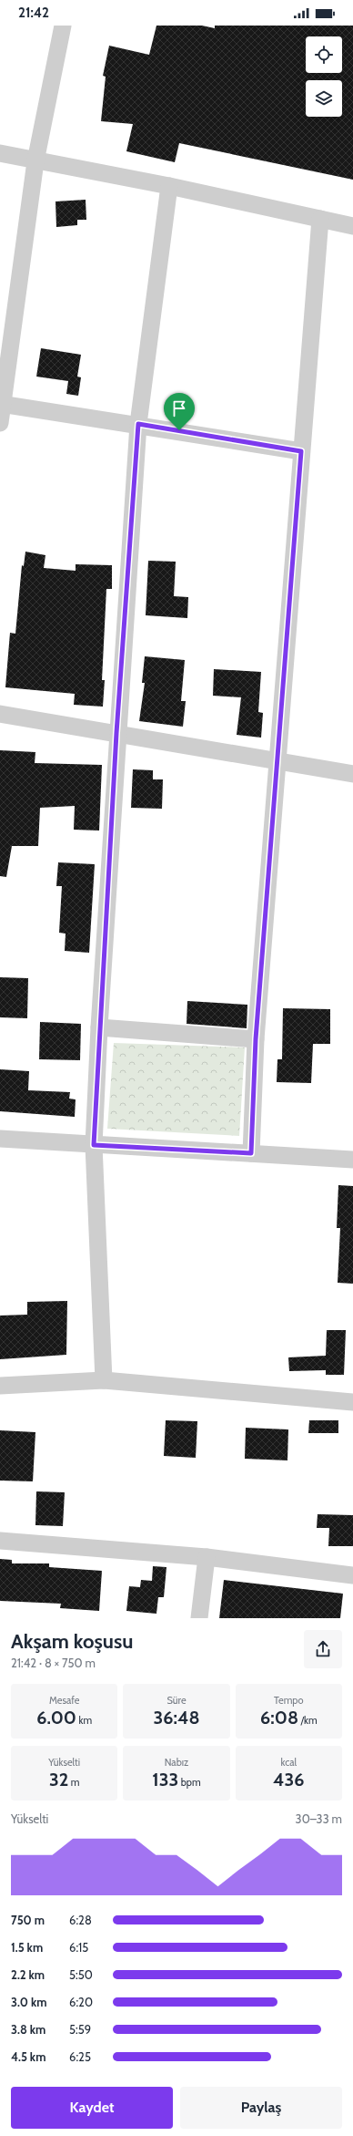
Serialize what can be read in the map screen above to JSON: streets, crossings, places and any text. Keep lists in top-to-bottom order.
{
  "page": {
    "status": "21:42",
    "heading": ["Akşam koşusu", "21:42 · 8 × 750 m"],
    "stats": [
      ["Mesafe", "6.00 km"],
      ["Süre", "36:48"],
      ["Tempo", "6:08 /km"],
      ["Yükselti", "32 m"],
      ["Nabız", "133 bpm"],
      ["kcal", "436"]
    ],
    "chart": ["Yükselti", "30–33 m"],
    "list": [
      {
        "name": "750 m",
        "note": "6:28"
      },
      {
        "name": "1.5 km",
        "note": "6:15"
      },
      {
        "name": "2.2 km",
        "note": "5:50"
      },
      {
        "name": "3.0 km",
        "note": "6:20"
      },
      {
        "name": "3.8 km",
        "note": "5:59"
      },
      {
        "name": "4.5 km",
        "note": "6:25"
      }
    ],
    "buttons": ["Kaydet", "Paylaş"]
  }
}
